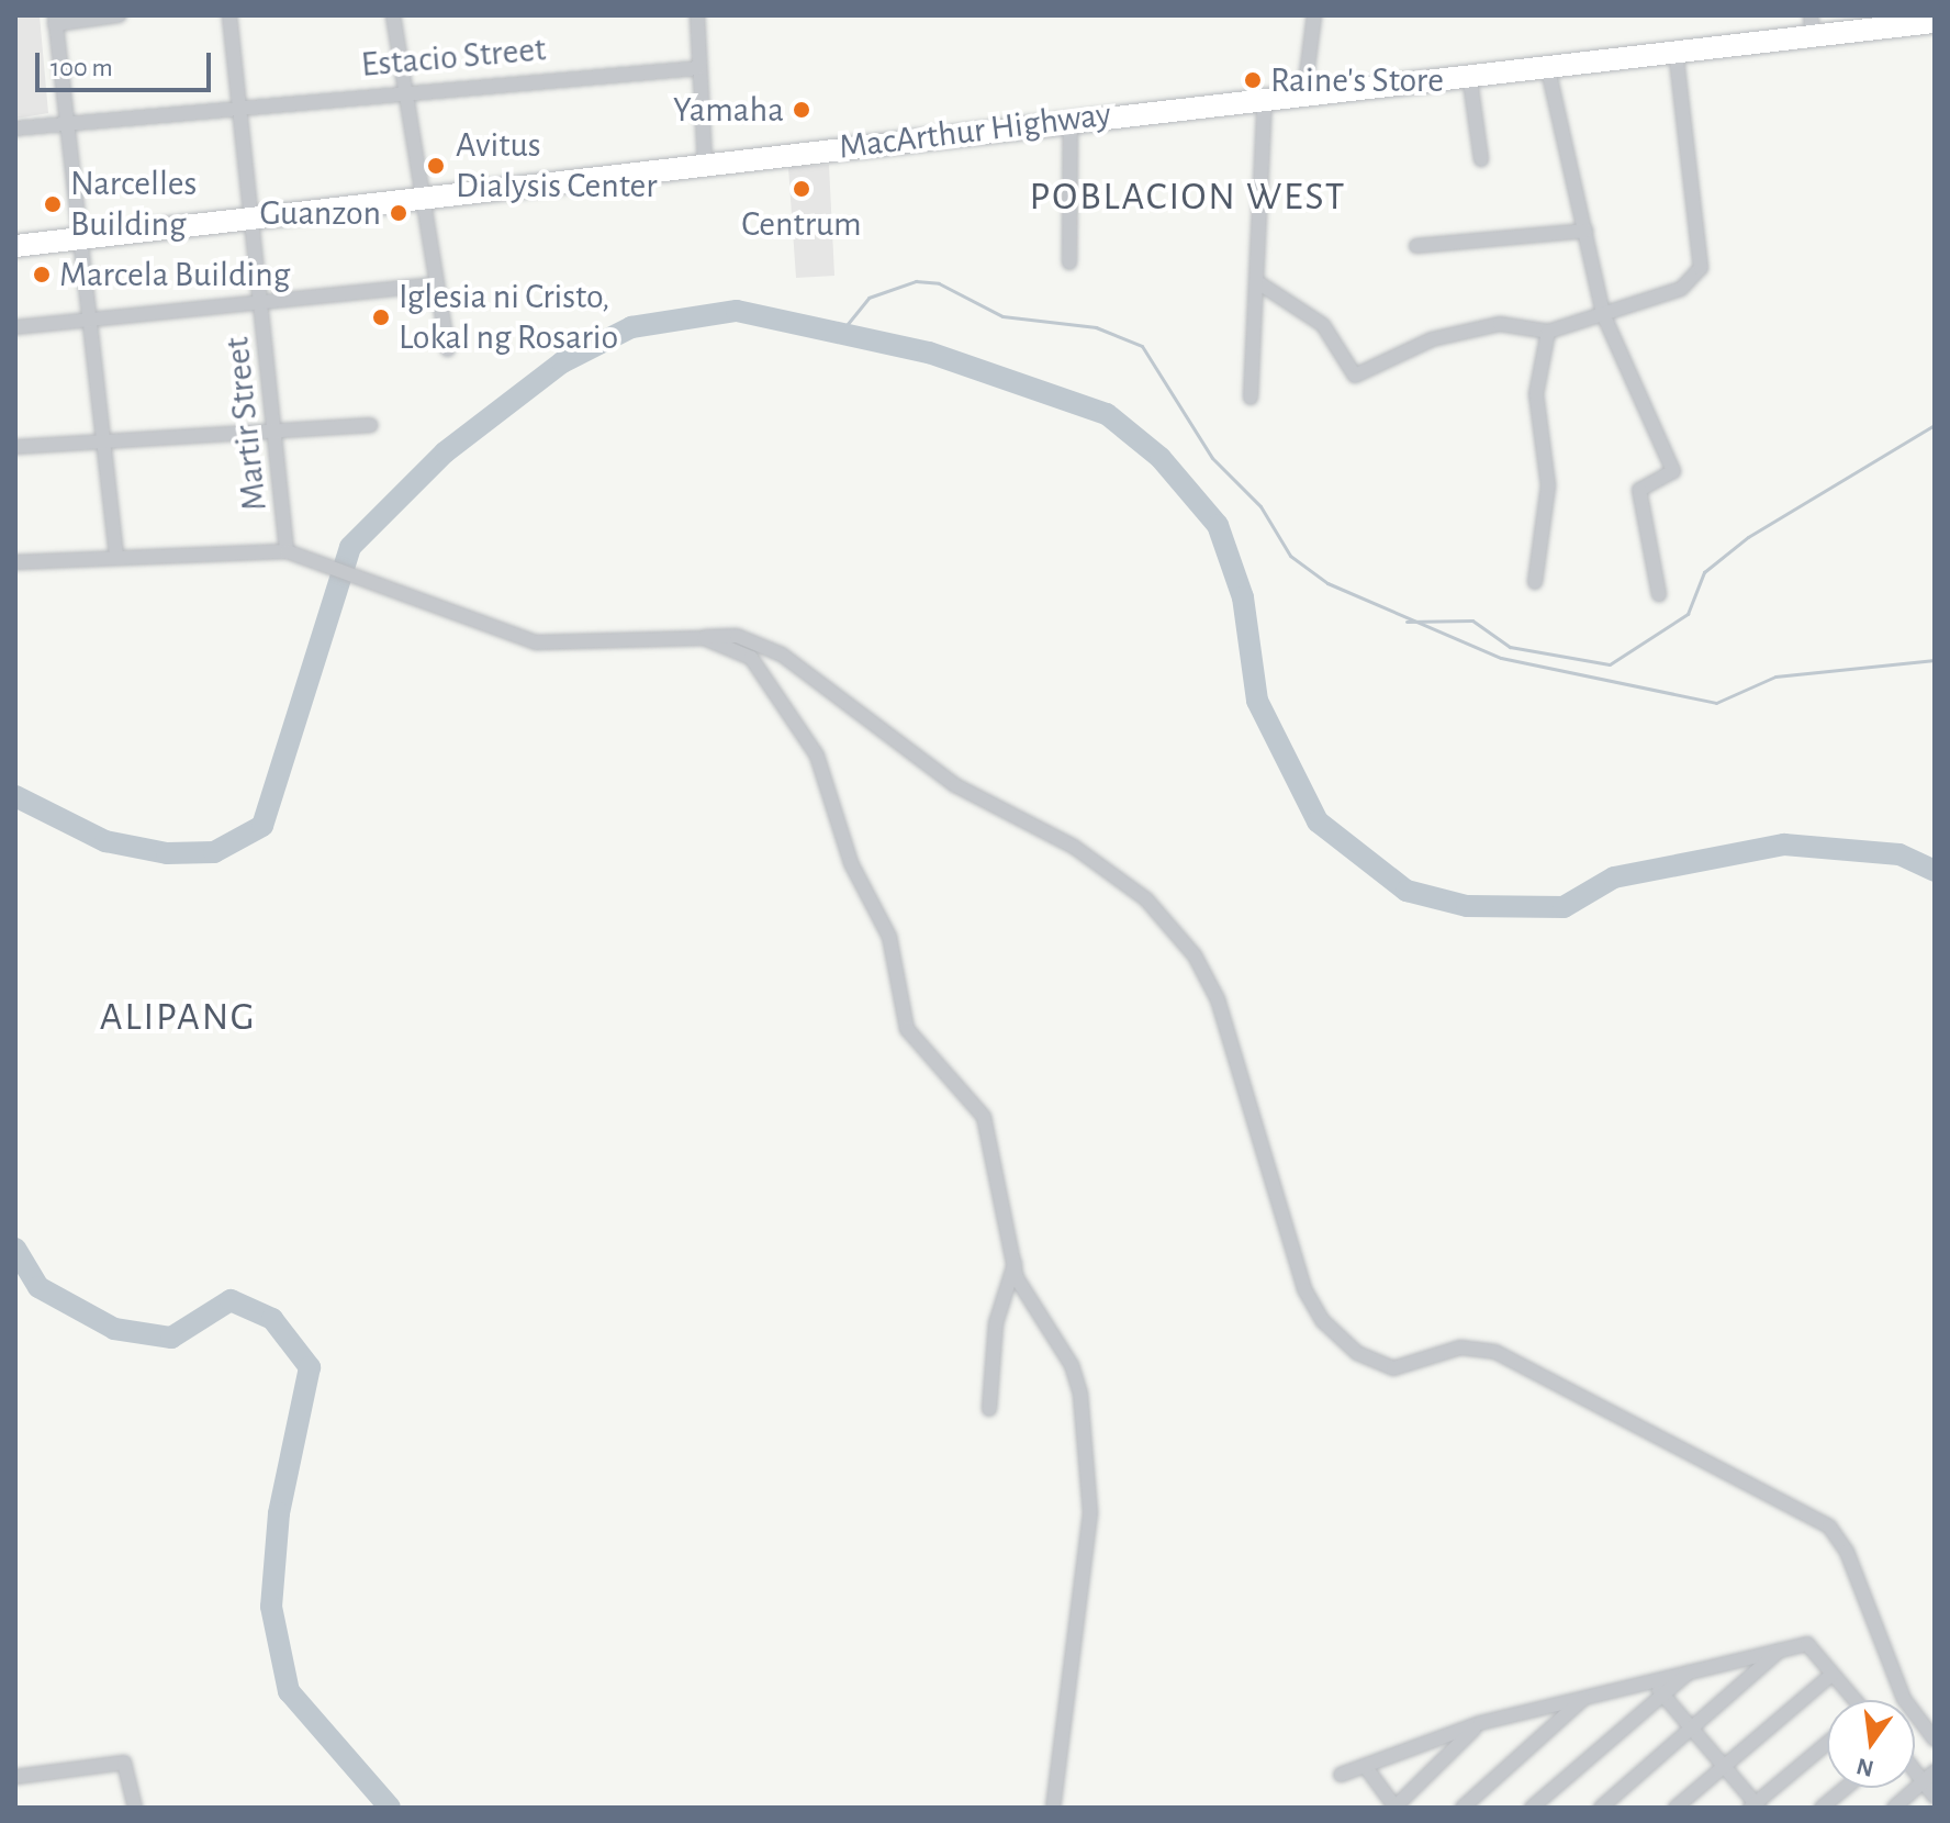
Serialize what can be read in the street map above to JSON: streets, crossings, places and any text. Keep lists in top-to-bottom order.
{
  "streets": {
    "highway": ["MacArthur Highway"],
    "street": ["Estacio Street", "Martir Street"]
  },
  "crossings": [
    ["Estacio Street", "Martir Street"],
    ["MacArthur Highway", "Martir Street"]
  ],
  "districts": ["POBLACION WEST", "ALIPANG"],
  "places": [
    "Raine's Store",
    "Yamaha",
    "Avitus Dialysis Center",
    "Centrum",
    "Narcelles Building",
    "Guanzon",
    "Marcela Building",
    "Iglesia ni Cristo, Lokal ng Rosario"
  ],
  "scale_bar": "100 m",
  "north": "bottom"
}
